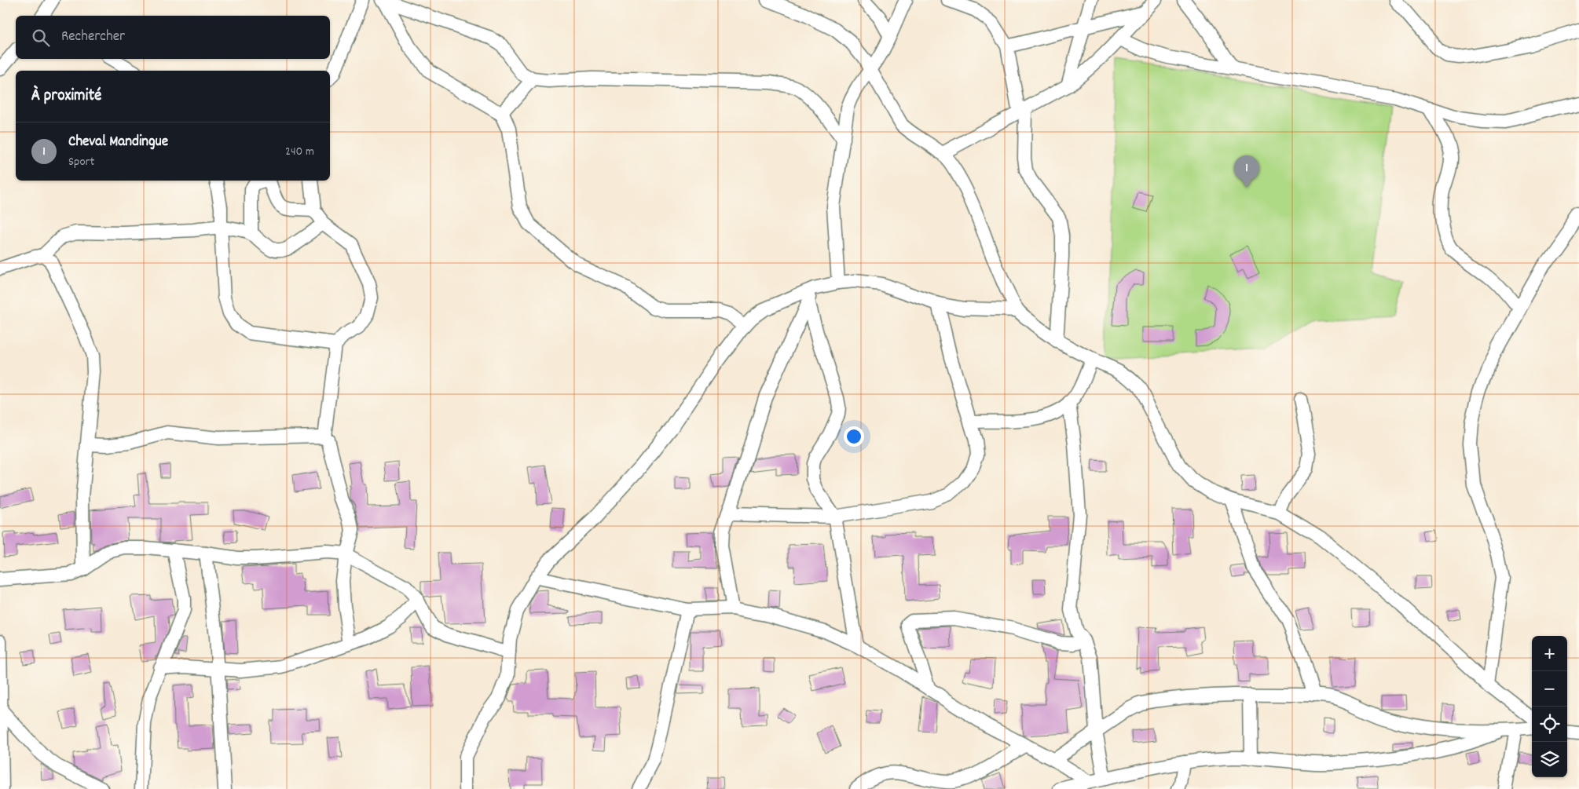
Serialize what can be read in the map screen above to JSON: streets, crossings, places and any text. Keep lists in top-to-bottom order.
{
  "page": {
    "search": "Rechercher",
    "heading": "À proximité",
    "list": [
      {
        "mark": "1",
        "name": "Cheval Mandingue",
        "note": "Sport",
        "value": "240 m"
      }
    ],
    "pins": "1",
    "map_buttons": ["+", "−"]
  }
}
